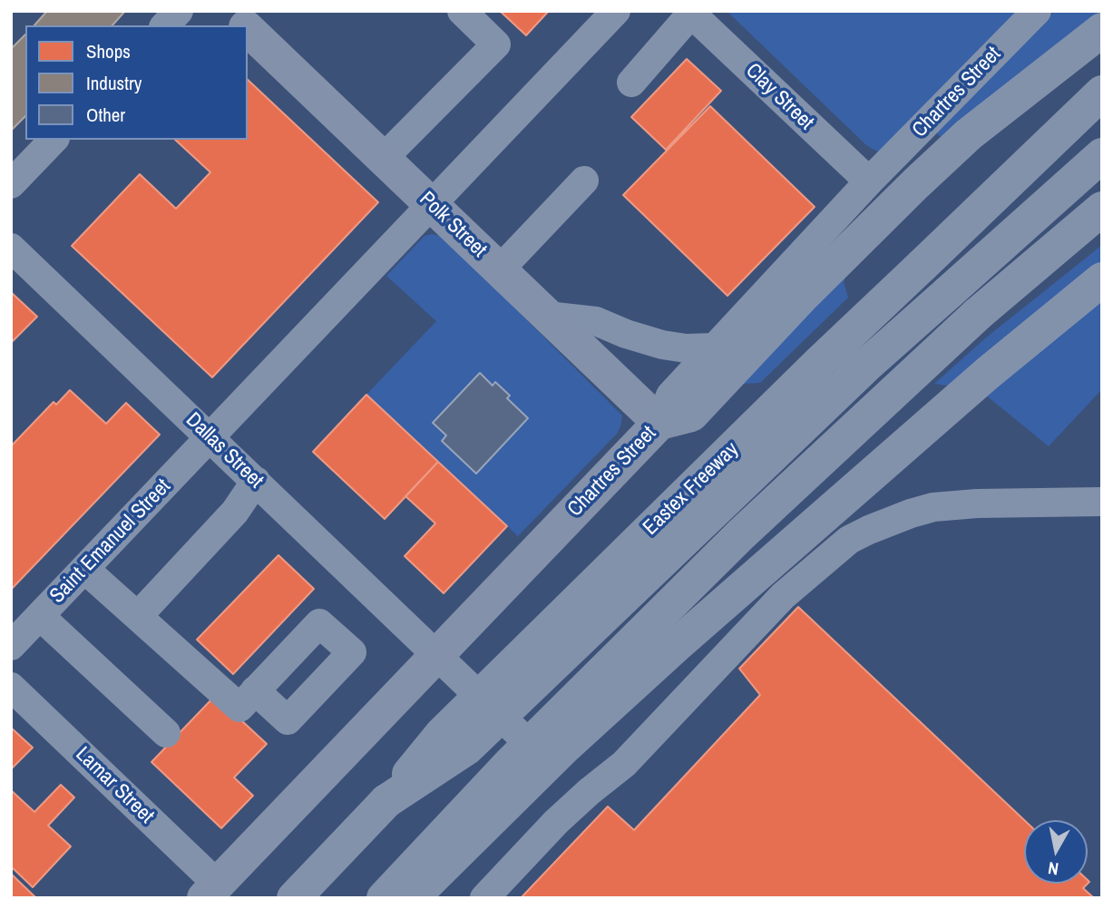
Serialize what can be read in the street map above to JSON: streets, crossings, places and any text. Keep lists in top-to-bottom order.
{
  "streets": {
    "highway": ["Eastex Freeway"],
    "main road": ["Chartres Street", "Polk Street"],
    "street": [
      "Clay Street",
      "Dallas Street",
      "Saint Emanuel Street",
      "Lamar Street"
    ]
  },
  "crossings": [
    ["Chartres Street", "Clay Street"],
    ["Chartres Street", "Polk Street"],
    ["Chartres Street", "Dallas Street"],
    ["Chartres Street", "Lamar Street"],
    ["Polk Street", "Saint Emanuel Street"],
    ["Dallas Street", "Saint Emanuel Street"]
  ],
  "legend": ["Shops", "Industry", "Other"],
  "north": "bottom"
}
